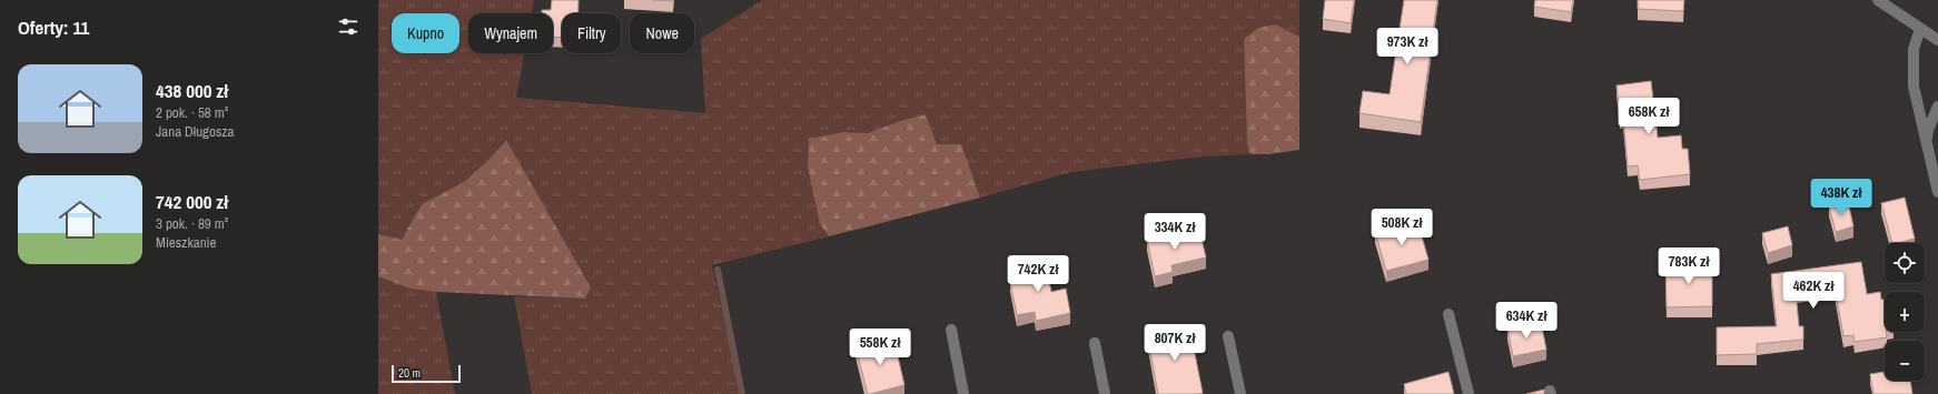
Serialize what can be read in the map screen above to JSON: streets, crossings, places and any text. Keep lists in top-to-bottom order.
{
  "scale_bar": "20 m",
  "page": {
    "heading": "Oferty: 11",
    "chip": [
      "Kupno",
      "Wynajem",
      "Filtry",
      "Nowe"
    ],
    "price": [
      "973K zł",
      "658K zł",
      "438K zł",
      "508K zł",
      "334K zł",
      "783K zł",
      "742K zł",
      "462K zł",
      "634K zł",
      "807K zł",
      "558K zł"
    ],
    "list": [
      {
        "name": "438 000 zł",
        "note": "2 pok. · 58 m² · Jana Długosza"
      },
      {
        "name": "742 000 zł",
        "note": "3 pok. · 89 m² · Mieszkanie"
      }
    ],
    "map_buttons": ["+", "−"],
    "scale": "20 m"
  }
}
